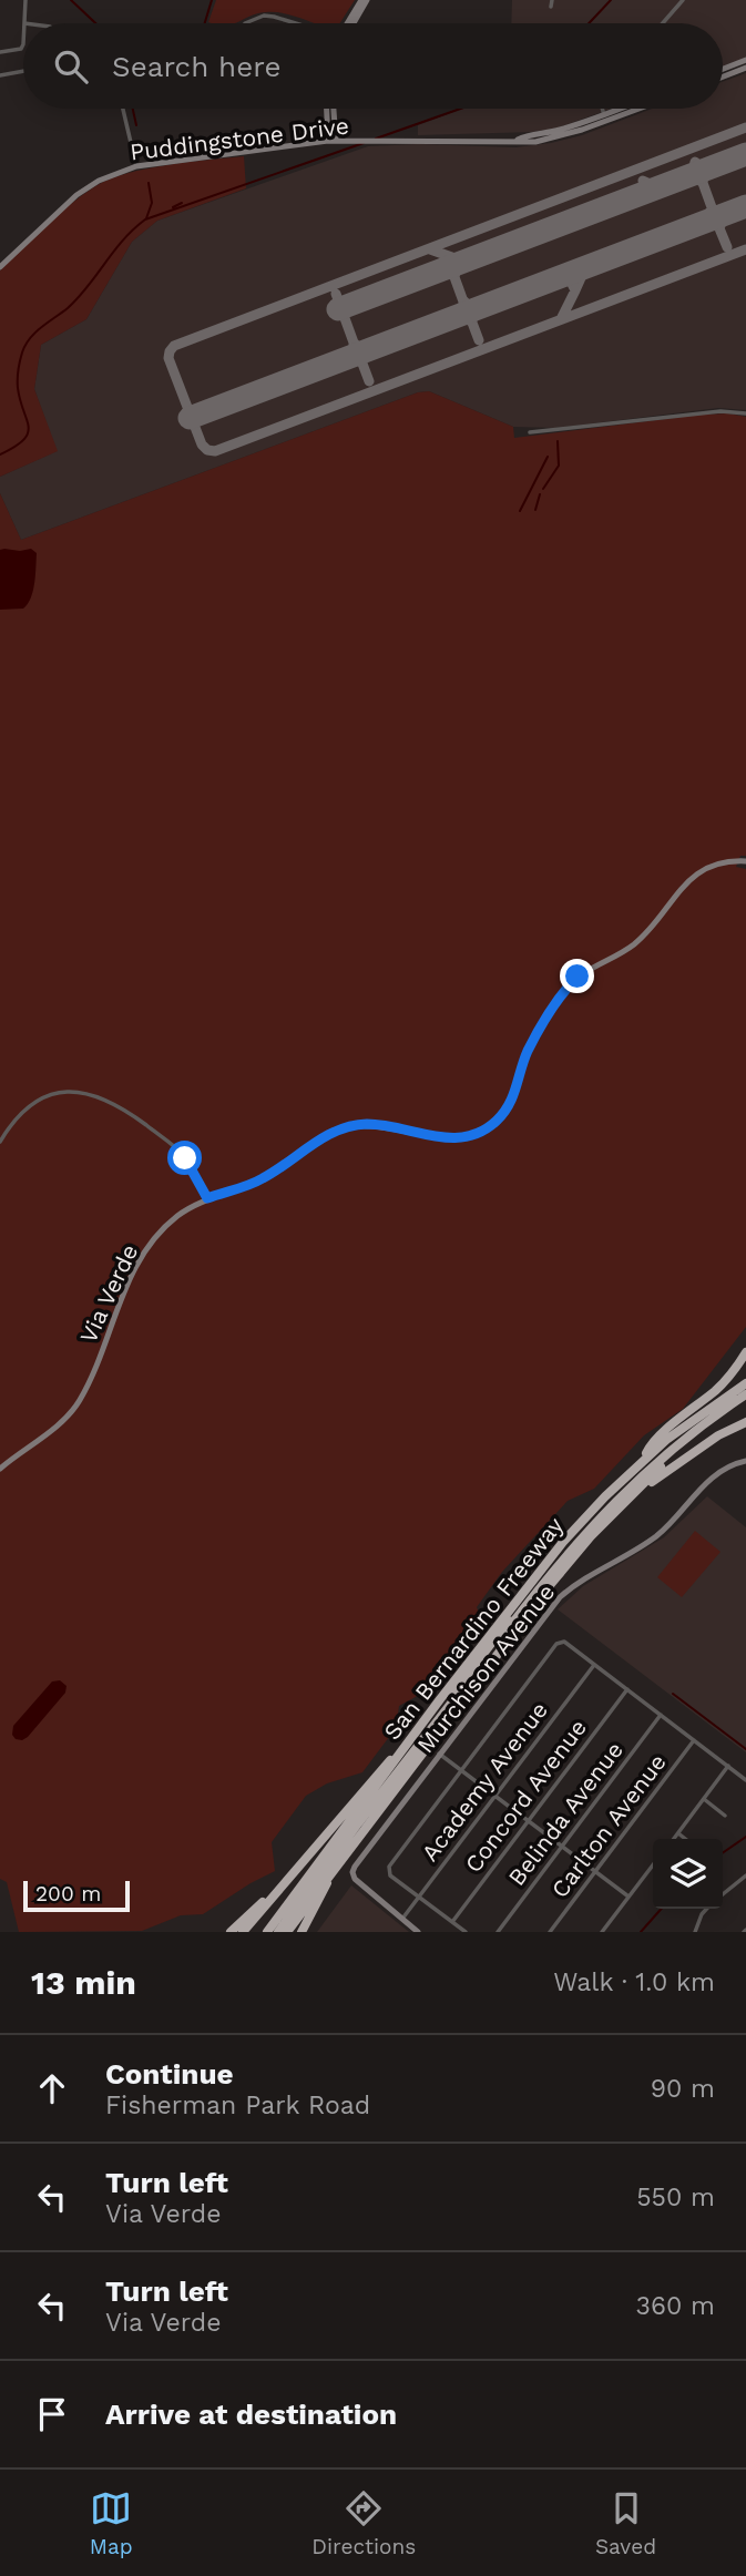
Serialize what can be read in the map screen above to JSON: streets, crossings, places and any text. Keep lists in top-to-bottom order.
{
  "streets": {
    "highway": ["San Bernardino Freeway"],
    "street": [
      "Puddingstone Drive",
      "Via Verde",
      "Murchison Avenue",
      "Academy Avenue",
      "Concord Avenue",
      "Belinda Avenue",
      "Carlton Avenue"
    ]
  },
  "crossings": [
    ["Murchison Avenue", "Academy Avenue"]
  ],
  "scale_bar": "200 m",
  "page": {
    "search": "Search here",
    "scale": "200 m",
    "heading": ["13 min", "Walk · 1.0 km"],
    "list": [
      ["Continue", "Fisherman Park Road", "90 m"],
      ["Turn left", "Via Verde", "550 m"],
      ["Turn left", "Via Verde", "360 m"],
      "Arrive at destination"
    ],
    "nav": ["Map", "Directions", "Saved"]
  }
}
